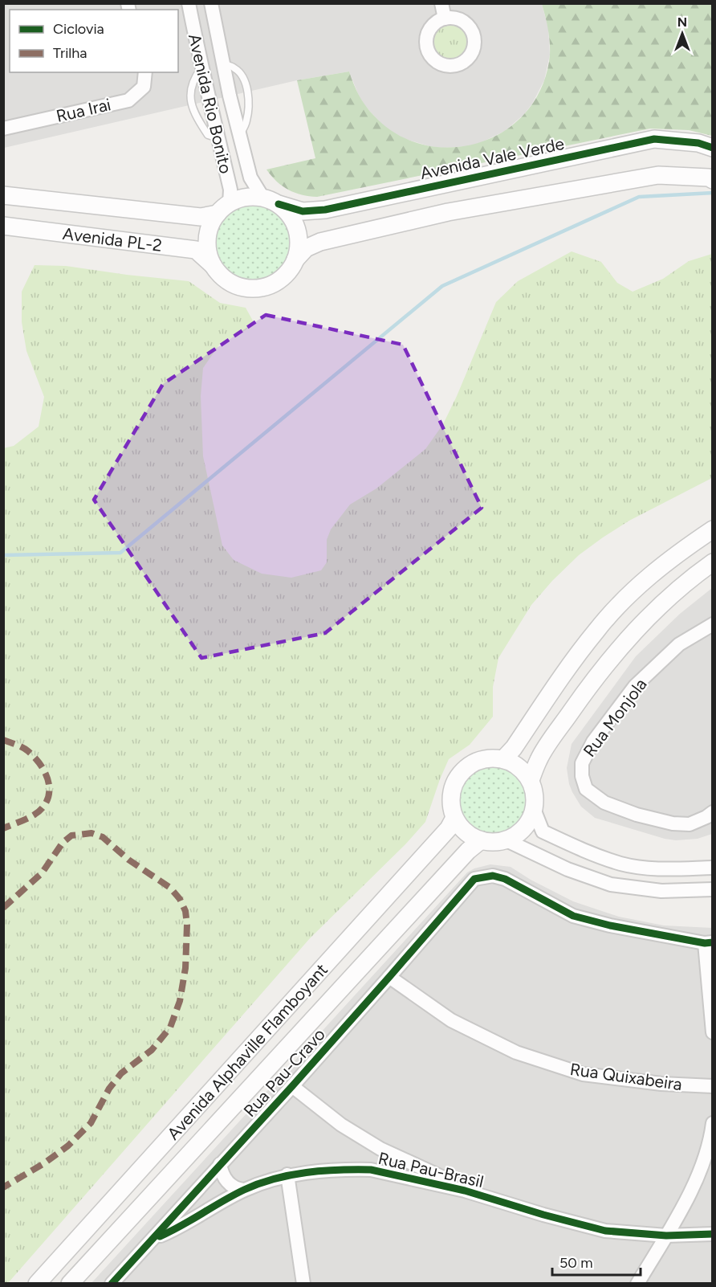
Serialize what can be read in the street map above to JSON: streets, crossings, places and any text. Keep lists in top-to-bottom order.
{
  "streets": {
    "street": [
      "Avenida Rio Bonito",
      "Rua Irai",
      "Avenida Vale Verde",
      "Avenida PL-2",
      "Rua Monjola",
      "Avenida Alphaville Flamboyant",
      "Rua Pau-Cravo",
      "Rua Quixabeira",
      "Rua Pau-Brasil"
    ]
  },
  "crossings": [
    ["Avenida Rio Bonito", "Avenida Vale Verde"],
    ["Avenida Rio Bonito", "Avenida PL-2"],
    ["Avenida Vale Verde", "Avenida PL-2"],
    ["Rua Pau-Cravo", "Rua Quixabeira"],
    ["Rua Pau-Cravo", "Rua Pau-Brasil"]
  ],
  "legend": ["Ciclovia", "Trilha"],
  "scale_bar": "50 m",
  "north": "top"
}
